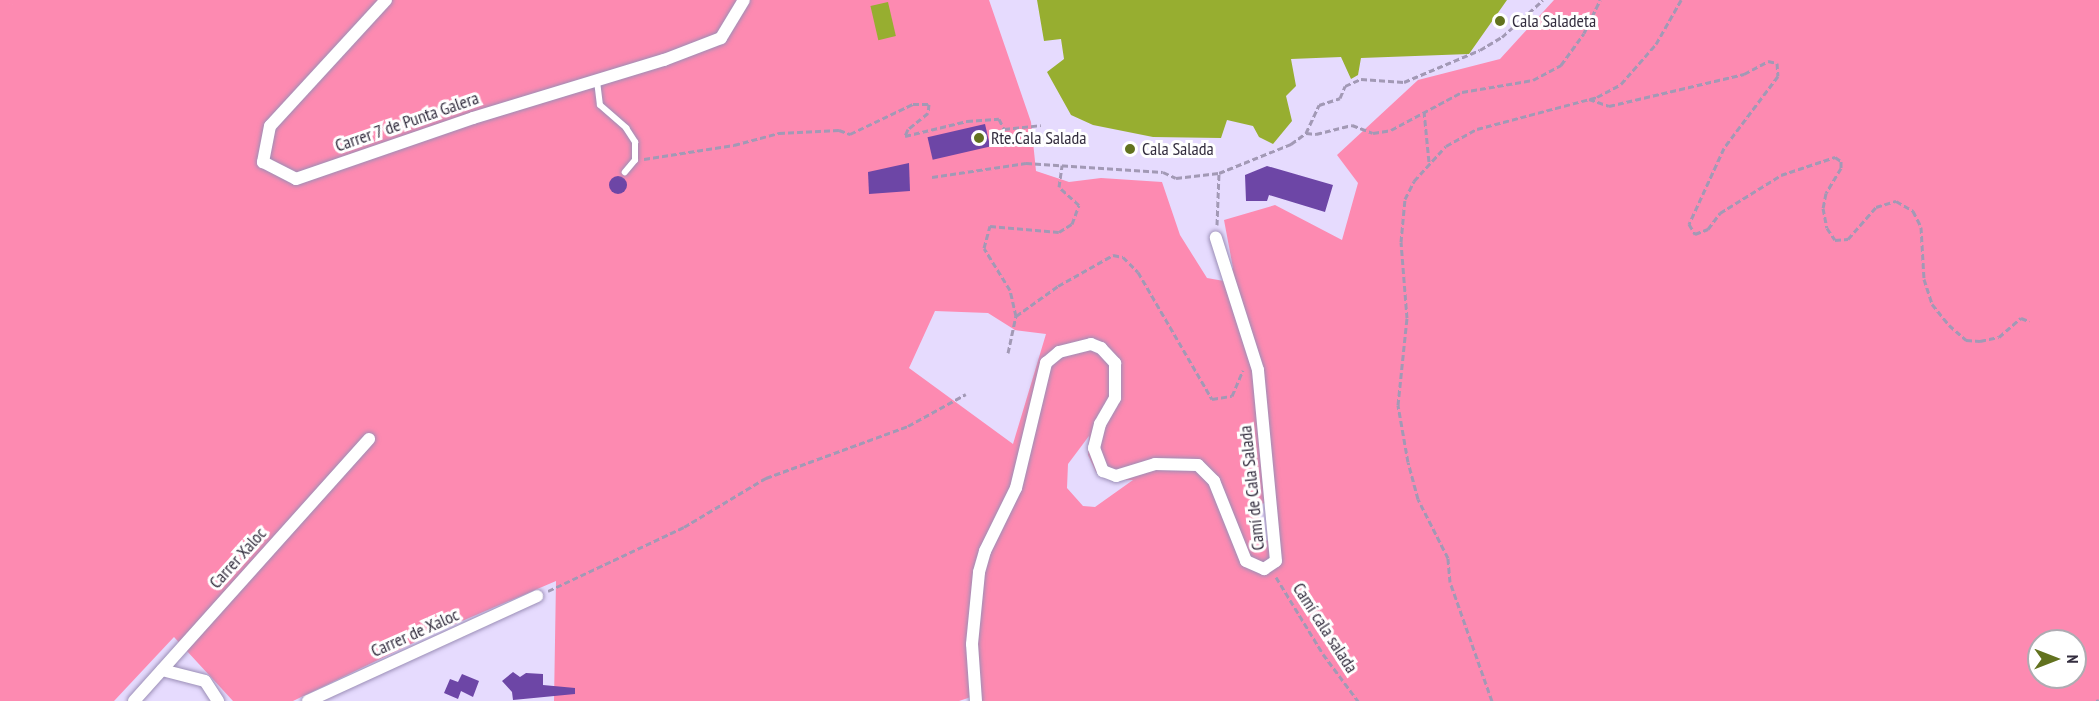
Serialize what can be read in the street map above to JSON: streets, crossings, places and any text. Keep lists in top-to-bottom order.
{
  "streets": {
    "street": [
      "Carrer 7 de Punta Galera",
      "Camí de Cala Salada",
      "Carrer Xaloc",
      "Carrer de Xaloc"
    ],
    "path": ["Camí cala salada"]
  },
  "crossings": [
    ["Camí de Cala Salada", "Camí cala salada"]
  ],
  "places": ["Cala Saladeta", "Rte.Cala Salada", "Cala Salada"],
  "north": "right"
}
